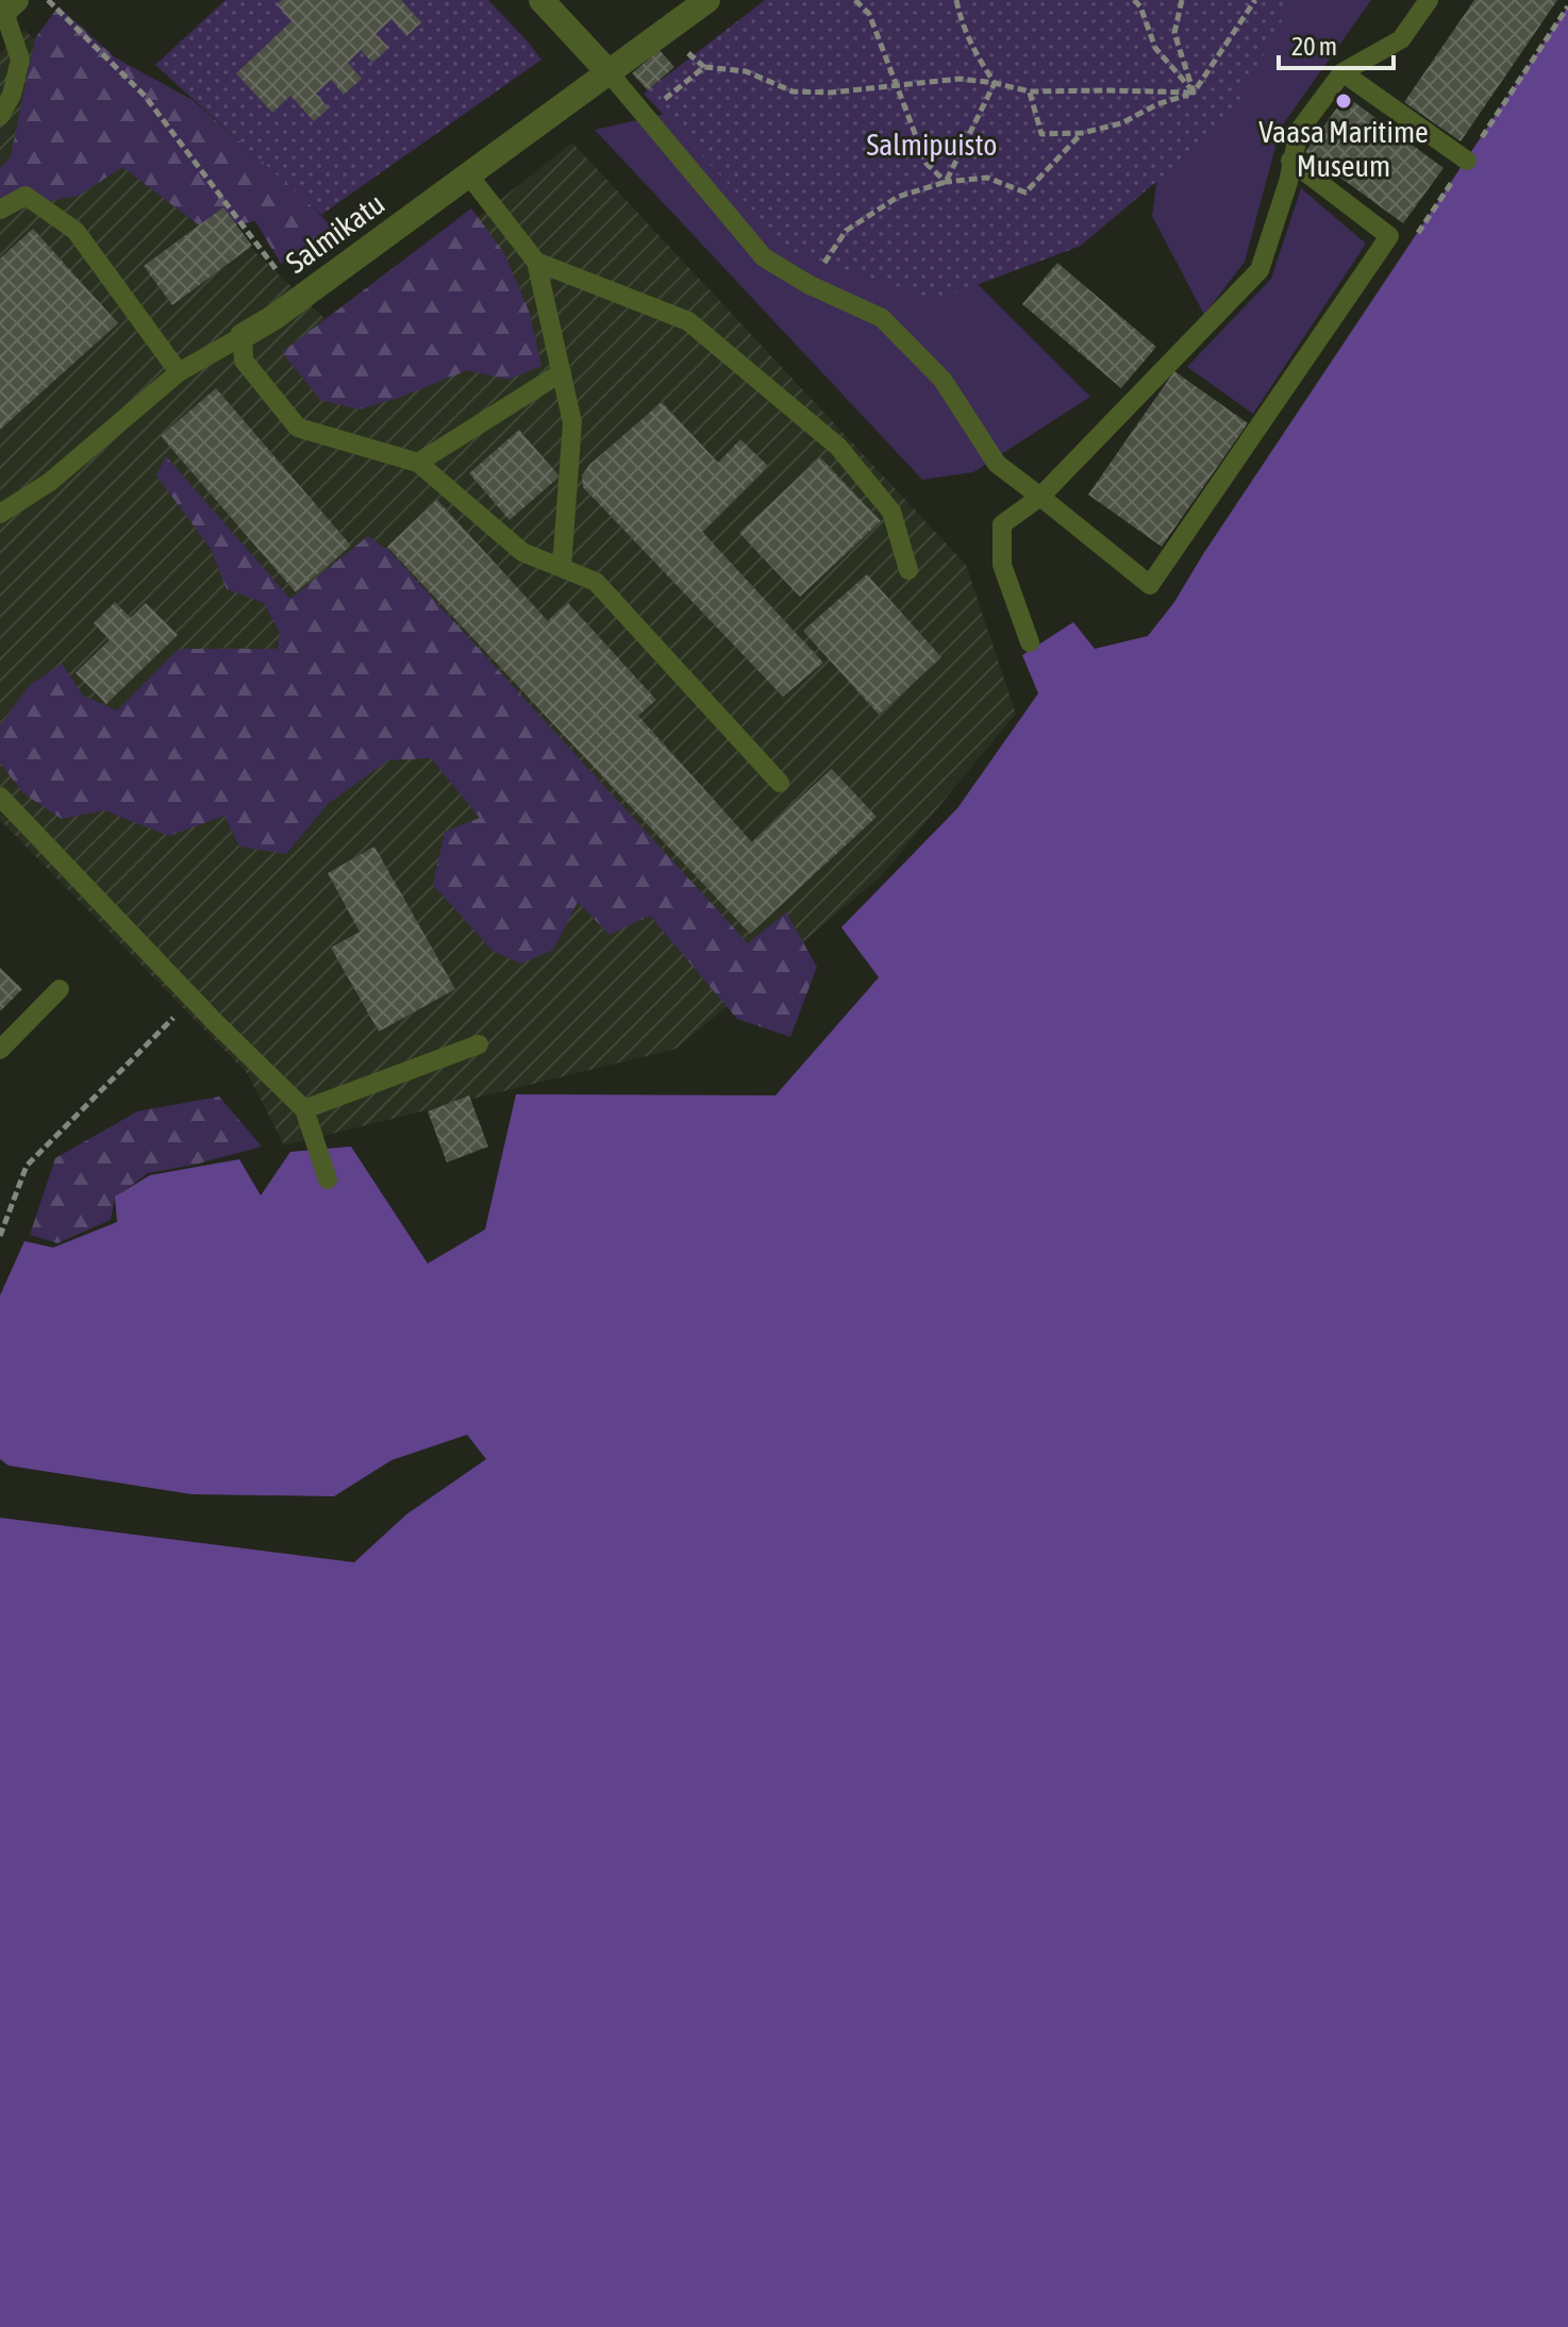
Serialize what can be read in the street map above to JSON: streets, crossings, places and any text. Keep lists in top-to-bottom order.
{
  "streets": {
    "street": ["Salmikatu"]
  },
  "parks": ["Salmipuisto"],
  "places": ["Vaasa Maritime Museum"],
  "scale_bar": "20 m"
}
